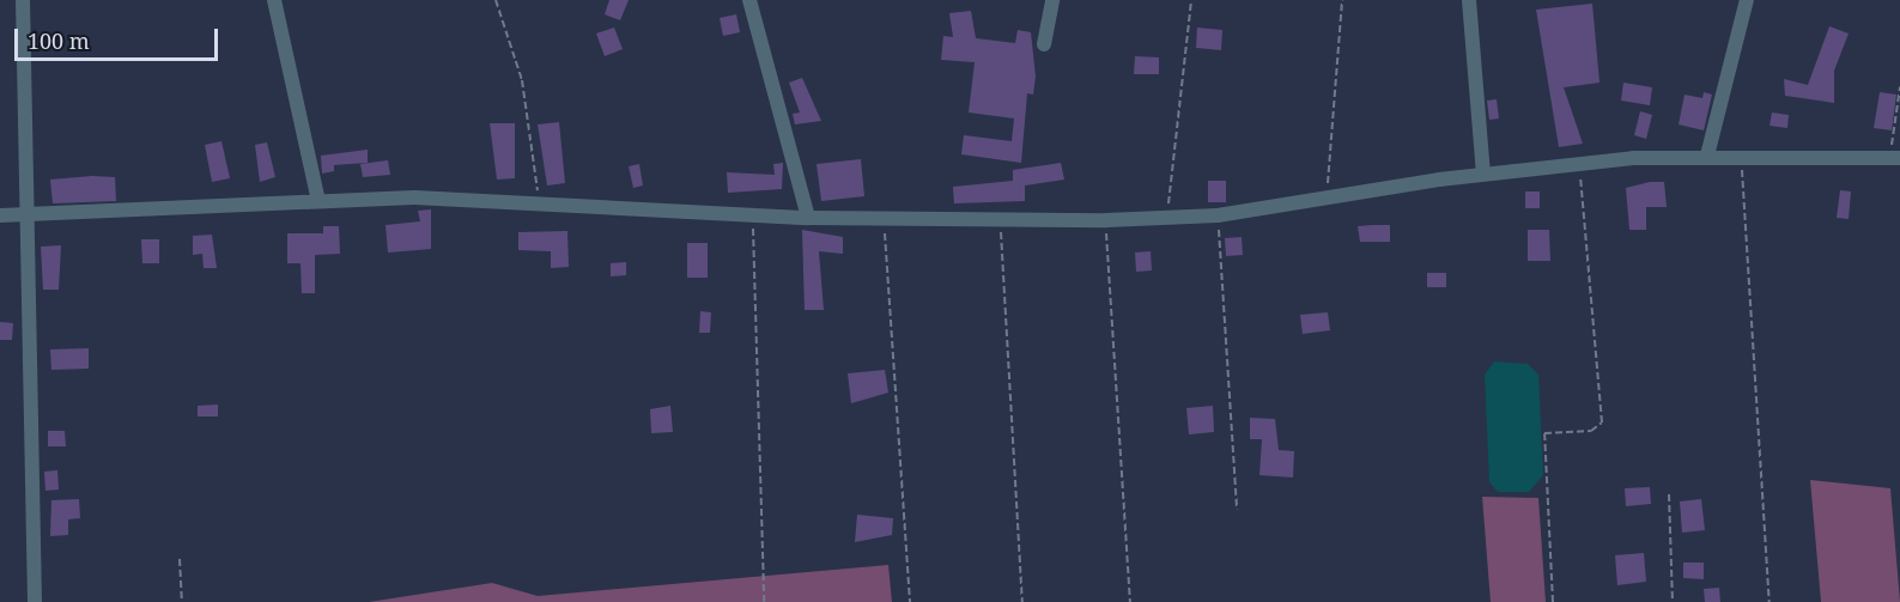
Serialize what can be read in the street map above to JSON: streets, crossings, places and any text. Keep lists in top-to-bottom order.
{
  "scale_bar": "100 m"
}
